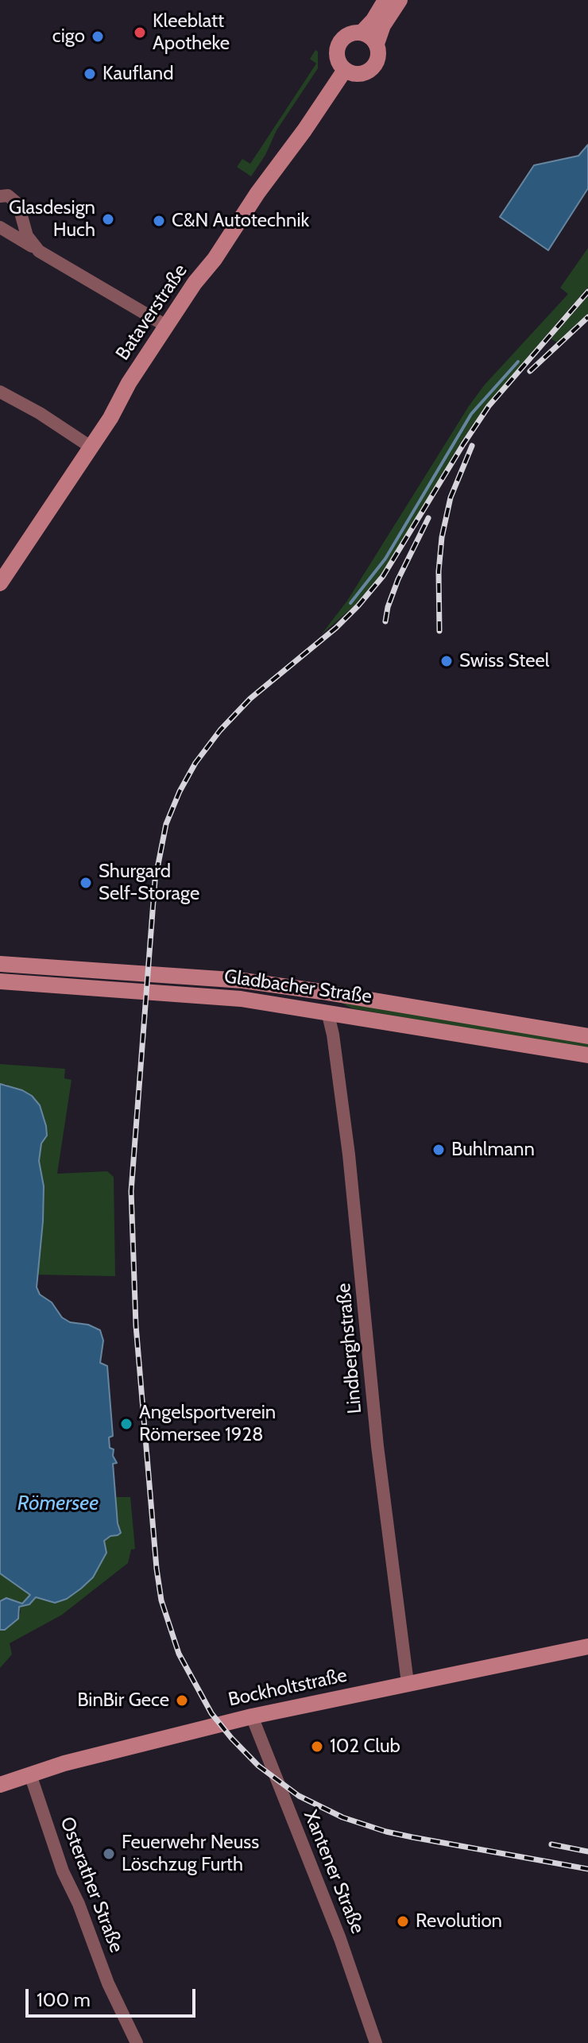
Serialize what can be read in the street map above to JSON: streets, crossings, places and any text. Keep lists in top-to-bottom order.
{
  "streets": {
    "street": [
      "Bataverstraße",
      "Gladbacher Straße",
      "Lindberghstraße",
      "Bockholtstraße",
      "Xantener Straße",
      "Osterather Straße"
    ]
  },
  "crossings": [
    ["Gladbacher Straße", "Lindberghstraße"],
    ["Lindberghstraße", "Bockholtstraße"],
    ["Bockholtstraße", "Xantener Straße"],
    ["Bockholtstraße", "Osterather Straße"]
  ],
  "water": ["Römersee"],
  "places": [
    "Kleeblatt Apotheke",
    "cigo",
    "Kaufland",
    "Glasdesign Huch",
    "C&N Autotechnik",
    "Swiss Steel",
    "Shurgard Self-Storage",
    "Buhlmann",
    "Angelsportverein Römersee 1928",
    "BinBir Gece",
    "102 Club",
    "Feuerwehr Neuss Löschzug Furth",
    "Revolution"
  ],
  "scale_bar": "100 m"
}
